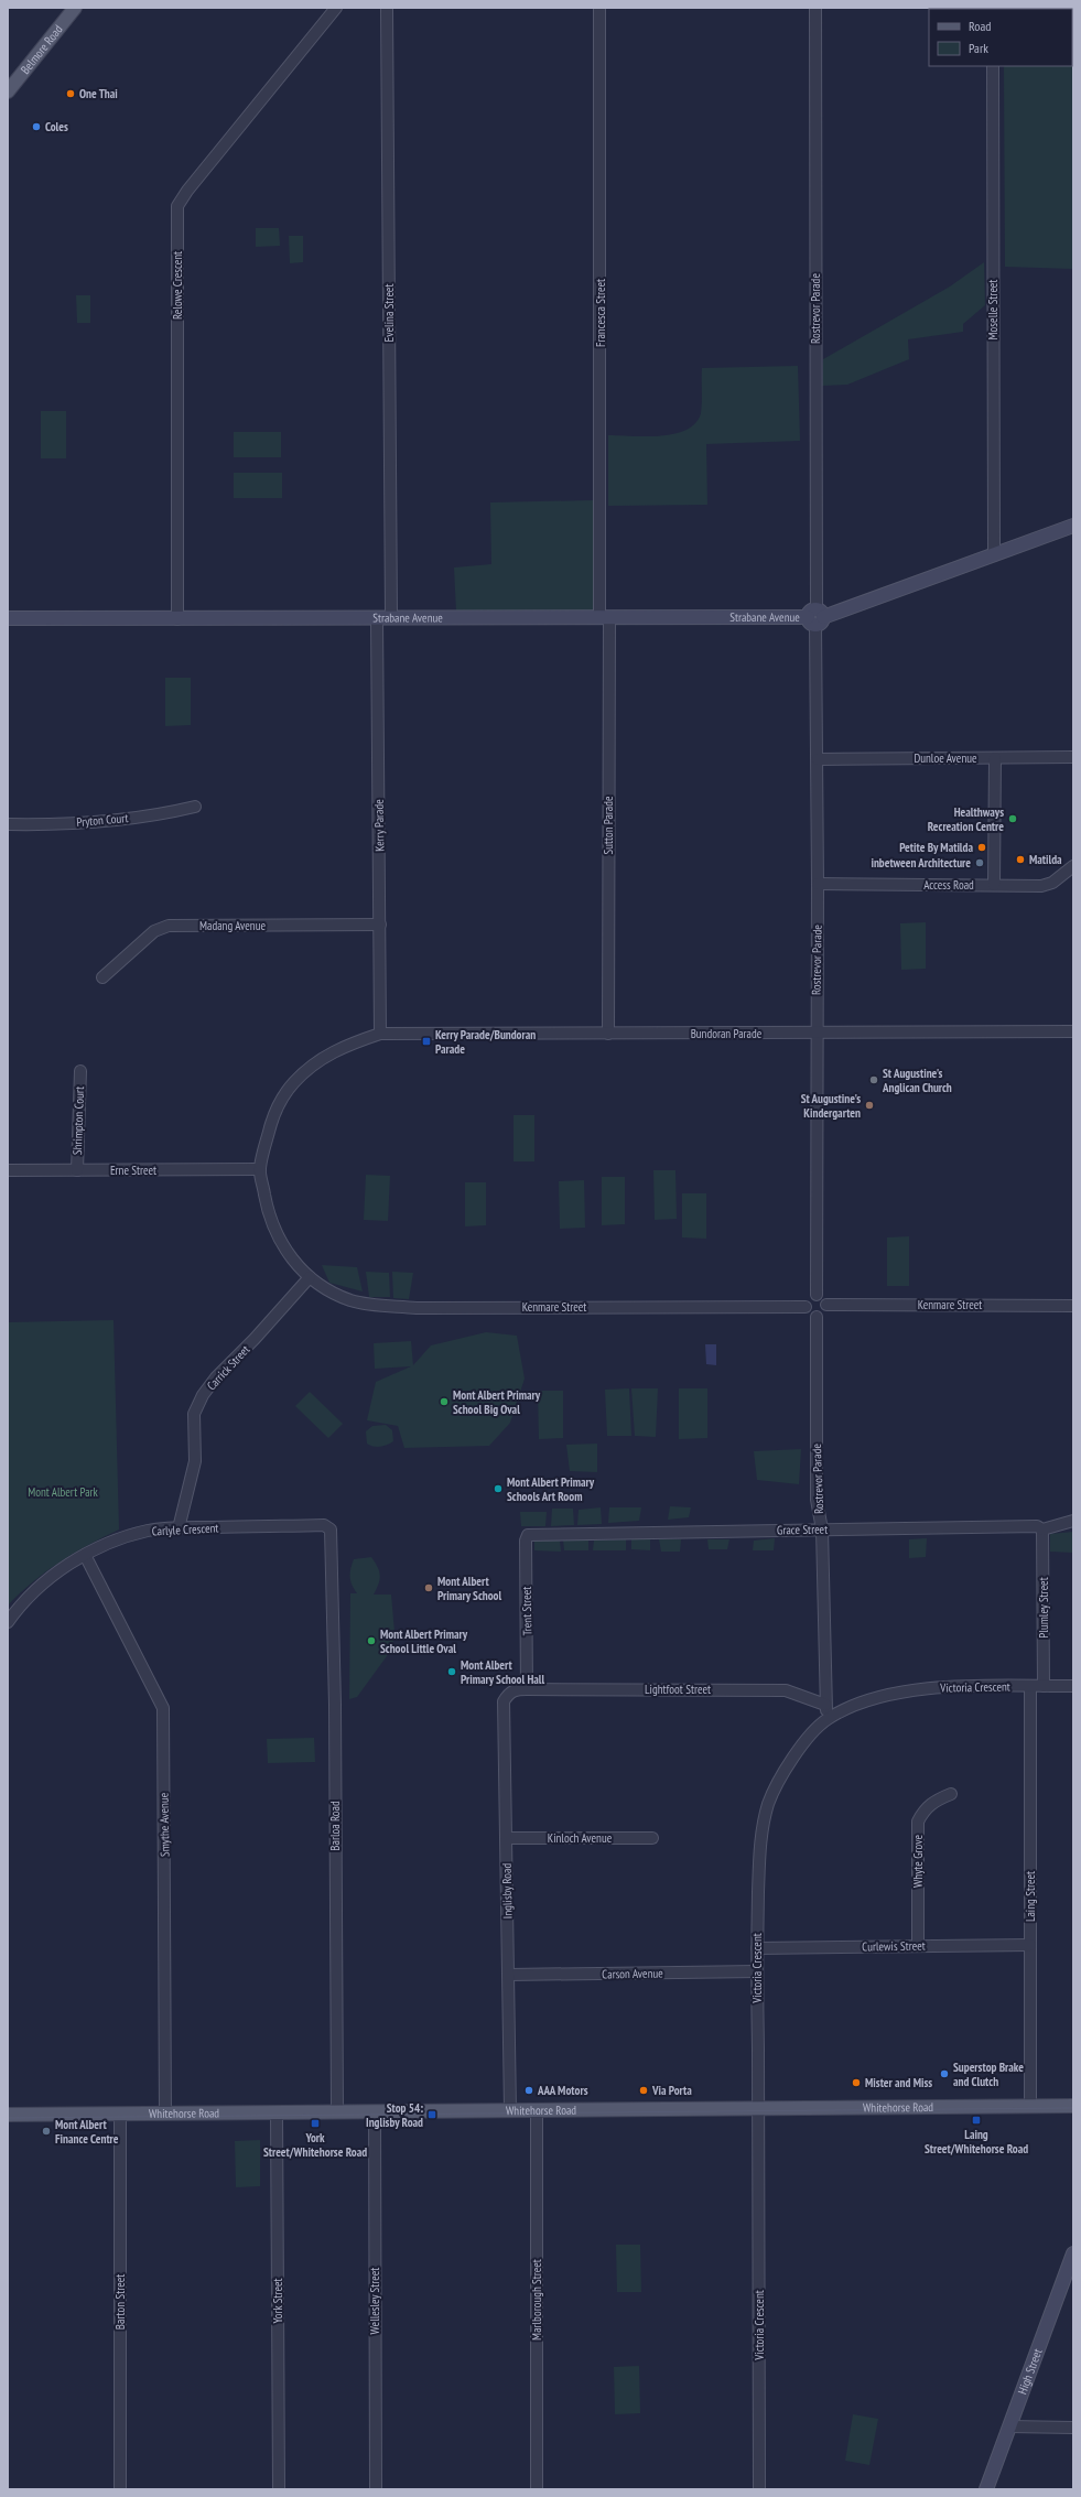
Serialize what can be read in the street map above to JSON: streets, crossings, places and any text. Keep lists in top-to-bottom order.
{
  "streets": {
    "main road": ["Belmore Road", "Whitehorse Road"],
    "street": [
      "Relowe Crescent",
      "Rostrevor Parade",
      "Moselle Street",
      "Evelina Street",
      "Francesca Street",
      "Strabane Avenue",
      "Dunloe Avenue",
      "Pryton Court",
      "Kerry Parade",
      "Sutton Parade",
      "Access Road",
      "Madang Avenue",
      "Bundoran Parade",
      "Shrimpton Court",
      "Erne Street",
      "Kenmare Street",
      "Carrick Street",
      "Carlyle Crescent",
      "Grace Street",
      "Plumley Street",
      "Trent Street",
      "Victoria Crescent",
      "Lightfoot Street",
      "Smythe Avenue",
      "Barloa Road",
      "Kinloch Avenue",
      "Whyte Grove",
      "Inglisby Road",
      "Laing Street",
      "Curlewis Street",
      "Carson Avenue",
      "Marlborough Street",
      "York Street",
      "Wellesley Street",
      "Barton Street",
      "High Street"
    ]
  },
  "crossings": [
    ["Relowe Crescent", "Strabane Avenue"],
    ["Rostrevor Parade", "Strabane Avenue"],
    ["Rostrevor Parade", "Dunloe Avenue"],
    ["Rostrevor Parade", "Access Road"],
    ["Rostrevor Parade", "Bundoran Parade"],
    ["Rostrevor Parade", "Kenmare Street"],
    ["Rostrevor Parade", "Grace Street"],
    ["Rostrevor Parade", "Victoria Crescent"],
    ["Rostrevor Parade", "Lightfoot Street"],
    ["Moselle Street", "Strabane Avenue"],
    ["Evelina Street", "Strabane Avenue"],
    ["Francesca Street", "Strabane Avenue"],
    ["Francesca Street", "Sutton Parade"],
    ["Strabane Avenue", "Kerry Parade"],
    ["Strabane Avenue", "Sutton Parade"],
    ["Kerry Parade", "Madang Avenue"],
    ["Kerry Parade", "Bundoran Parade"],
    ["Sutton Parade", "Bundoran Parade"],
    ["Bundoran Parade", "Erne Street"],
    ["Bundoran Parade", "Kenmare Street"],
    ["Shrimpton Court", "Erne Street"],
    ["Erne Street", "Kenmare Street"],
    ["Kenmare Street", "Carrick Street"],
    ["Carrick Street", "Carlyle Crescent"],
    ["Carlyle Crescent", "Smythe Avenue"],
    ["Carlyle Crescent", "Barloa Road"],
    ["Grace Street", "Plumley Street"],
    ["Grace Street", "Trent Street"],
    ["Plumley Street", "Victoria Crescent"],
    ["Trent Street", "Lightfoot Street"],
    ["Trent Street", "Inglisby Road"],
    ["Victoria Crescent", "Laing Street"],
    ["Victoria Crescent", "Curlewis Street"],
    ["Victoria Crescent", "Carson Avenue"],
    ["Victoria Crescent", "Whitehorse Road"],
    ["Lightfoot Street", "Inglisby Road"],
    ["Smythe Avenue", "Whitehorse Road"],
    ["Barloa Road", "Whitehorse Road"],
    ["Kinloch Avenue", "Inglisby Road"],
    ["Whyte Grove", "Curlewis Street"],
    ["Inglisby Road", "Carson Avenue"],
    ["Inglisby Road", "Whitehorse Road"],
    ["Laing Street", "Curlewis Street"],
    ["Laing Street", "Whitehorse Road"],
    ["Whitehorse Road", "Marlborough Street"],
    ["Whitehorse Road", "York Street"],
    ["Whitehorse Road", "Wellesley Street"],
    ["Whitehorse Road", "Barton Street"]
  ],
  "parks": ["Mont Albert Park"],
  "places": {
    "other": [
      "One Thai",
      "Coles",
      "Healthways Recreation Centre",
      "Petite By Matilda",
      "Matilda",
      "inbetween Architecture",
      "St Augustine's Anglican Church",
      "St Augustine's Kindergarten",
      "Mont Albert Primary School Big Oval",
      "Mont Albert Primary Schools Art Room",
      "Mont Albert Primary School",
      "Mont Albert Primary School Little Oval",
      "Mont Albert Primary School Hall",
      "Superstop Brake and Clutch",
      "Mister and Miss",
      "AAA Motors",
      "Via Porta",
      "Mont Albert Finance Centre"
    ],
    "transit": [
      "Kerry Parade/Bundoran Parade",
      "Stop 54: Inglisby Road",
      "Laing Street/Whitehorse Road",
      "York Street/Whitehorse Road"
    ]
  },
  "legend": ["Road", "Park"]
}
